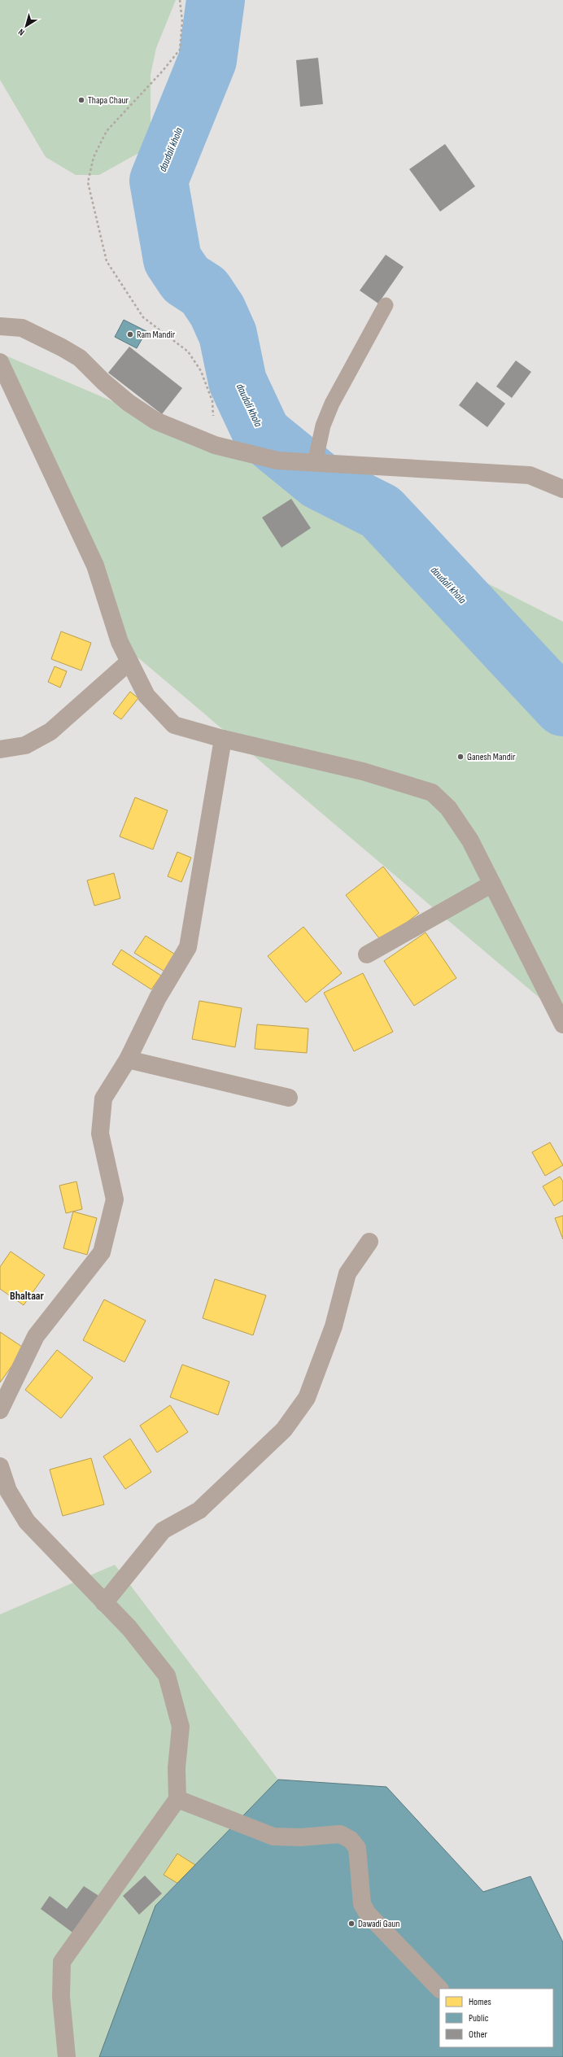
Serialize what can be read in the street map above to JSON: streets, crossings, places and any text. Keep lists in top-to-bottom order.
{
  "districts": ["Bhaltaar"],
  "water": ["daudali khola"],
  "places": [
    "Thapa Chaur",
    "Ram Mandir",
    "Ganesh Mandir",
    "Dawadi Gaun"
  ],
  "legend": ["Homes", "Public", "Other"],
  "north": "bottom left"
}
